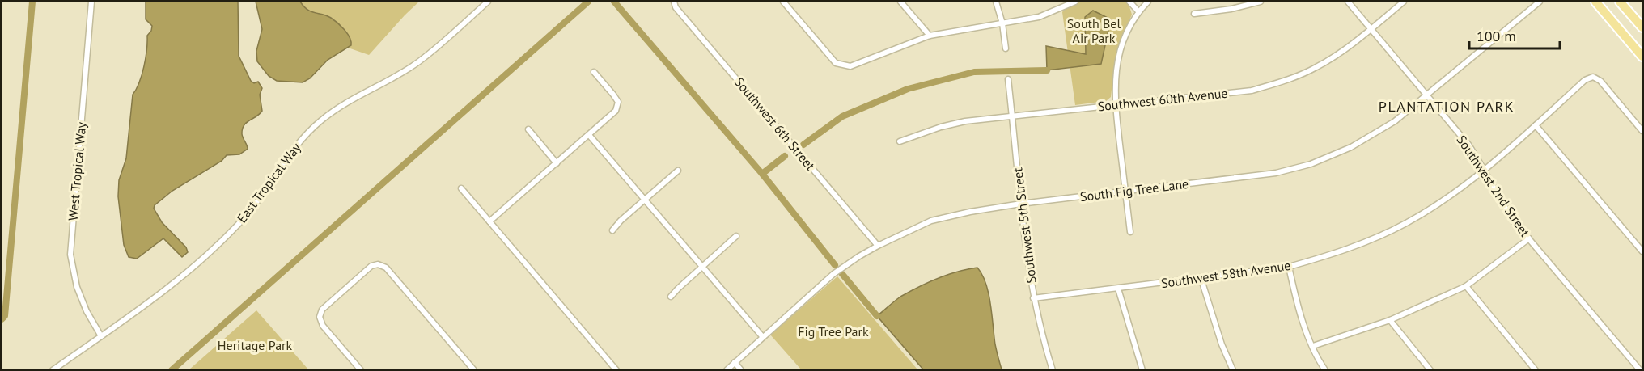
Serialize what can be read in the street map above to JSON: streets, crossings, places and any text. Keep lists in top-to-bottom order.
{
  "streets": {
    "street": [
      "Southwest 60th Avenue",
      "Southwest 6th Street",
      "West Tropical Way",
      "East Tropical Way",
      "Southwest 2nd Street",
      "South Fig Tree Lane",
      "Southwest 5th Street",
      "Southwest 58th Avenue"
    ]
  },
  "crossings": [
    ["Southwest 60th Avenue", "Southwest 2nd Street"],
    ["Southwest 60th Avenue", "Southwest 5th Street"],
    ["Southwest 6th Street", "South Fig Tree Lane"],
    ["West Tropical Way", "East Tropical Way"],
    ["Southwest 2nd Street", "South Fig Tree Lane"],
    ["Southwest 2nd Street", "Southwest 58th Avenue"],
    ["South Fig Tree Lane", "Southwest 5th Street"],
    ["Southwest 5th Street", "Southwest 58th Avenue"]
  ],
  "districts": ["PLANTATION PARK"],
  "parks": ["South Bel Air Park", "Fig Tree Park", "Heritage Park"],
  "scale_bar": "100 m"
}
